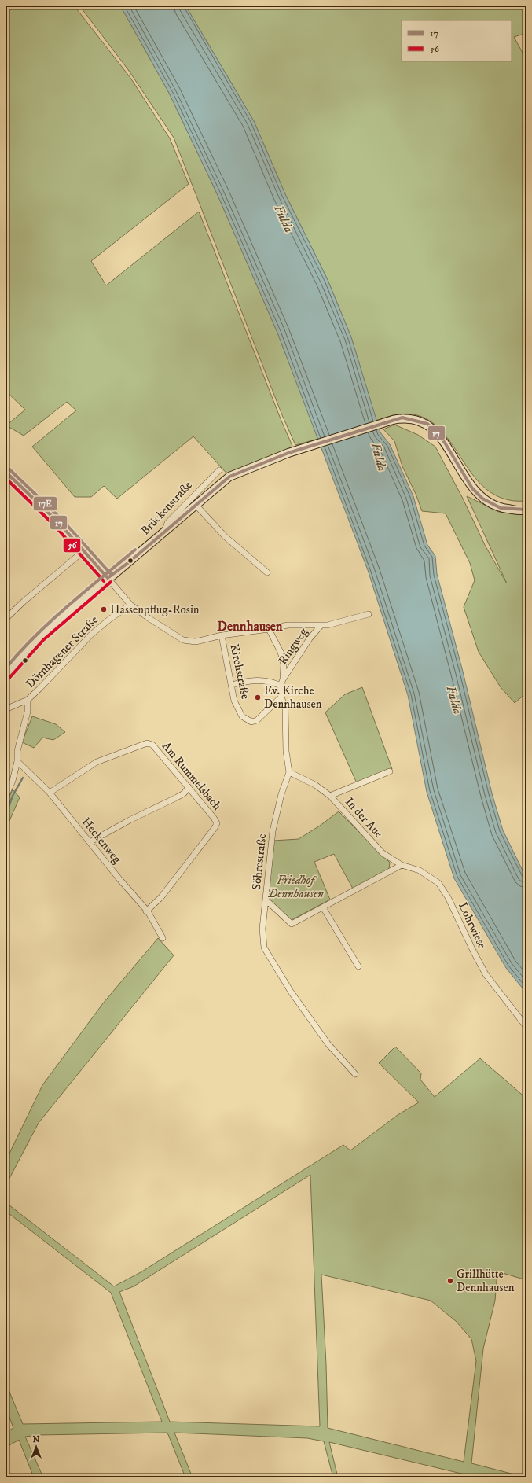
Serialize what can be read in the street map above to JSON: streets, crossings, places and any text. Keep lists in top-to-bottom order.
{
  "streets": {
    "street": [
      "Brückenstraße",
      "Ringweg",
      "Dörnhagener Straße",
      "Kirchstraße",
      "Am Rummelsbach",
      "In der Aue",
      "Heckenweg",
      "Söhrestraße",
      "Lohrwiese"
    ]
  },
  "crossings": [
    ["Ringweg", "Söhrestraße"],
    ["Kirchstraße", "Söhrestraße"],
    ["Am Rummelsbach", "Heckenweg"],
    ["In der Aue", "Söhrestraße"],
    ["In der Aue", "Lohrwiese"]
  ],
  "districts": ["Dennhausen"],
  "water": ["Fulda"],
  "parks": ["Friedhof Dennhausen"],
  "places": ["Hassenpflug-Rosin", "Ev. Kirche Dennhausen", "Grillhütte Dennhausen"],
  "lines": ["transit line 17", "transit line 17E", "transit line 56"],
  "legend": ["17", "56"],
  "north": "top"
}
